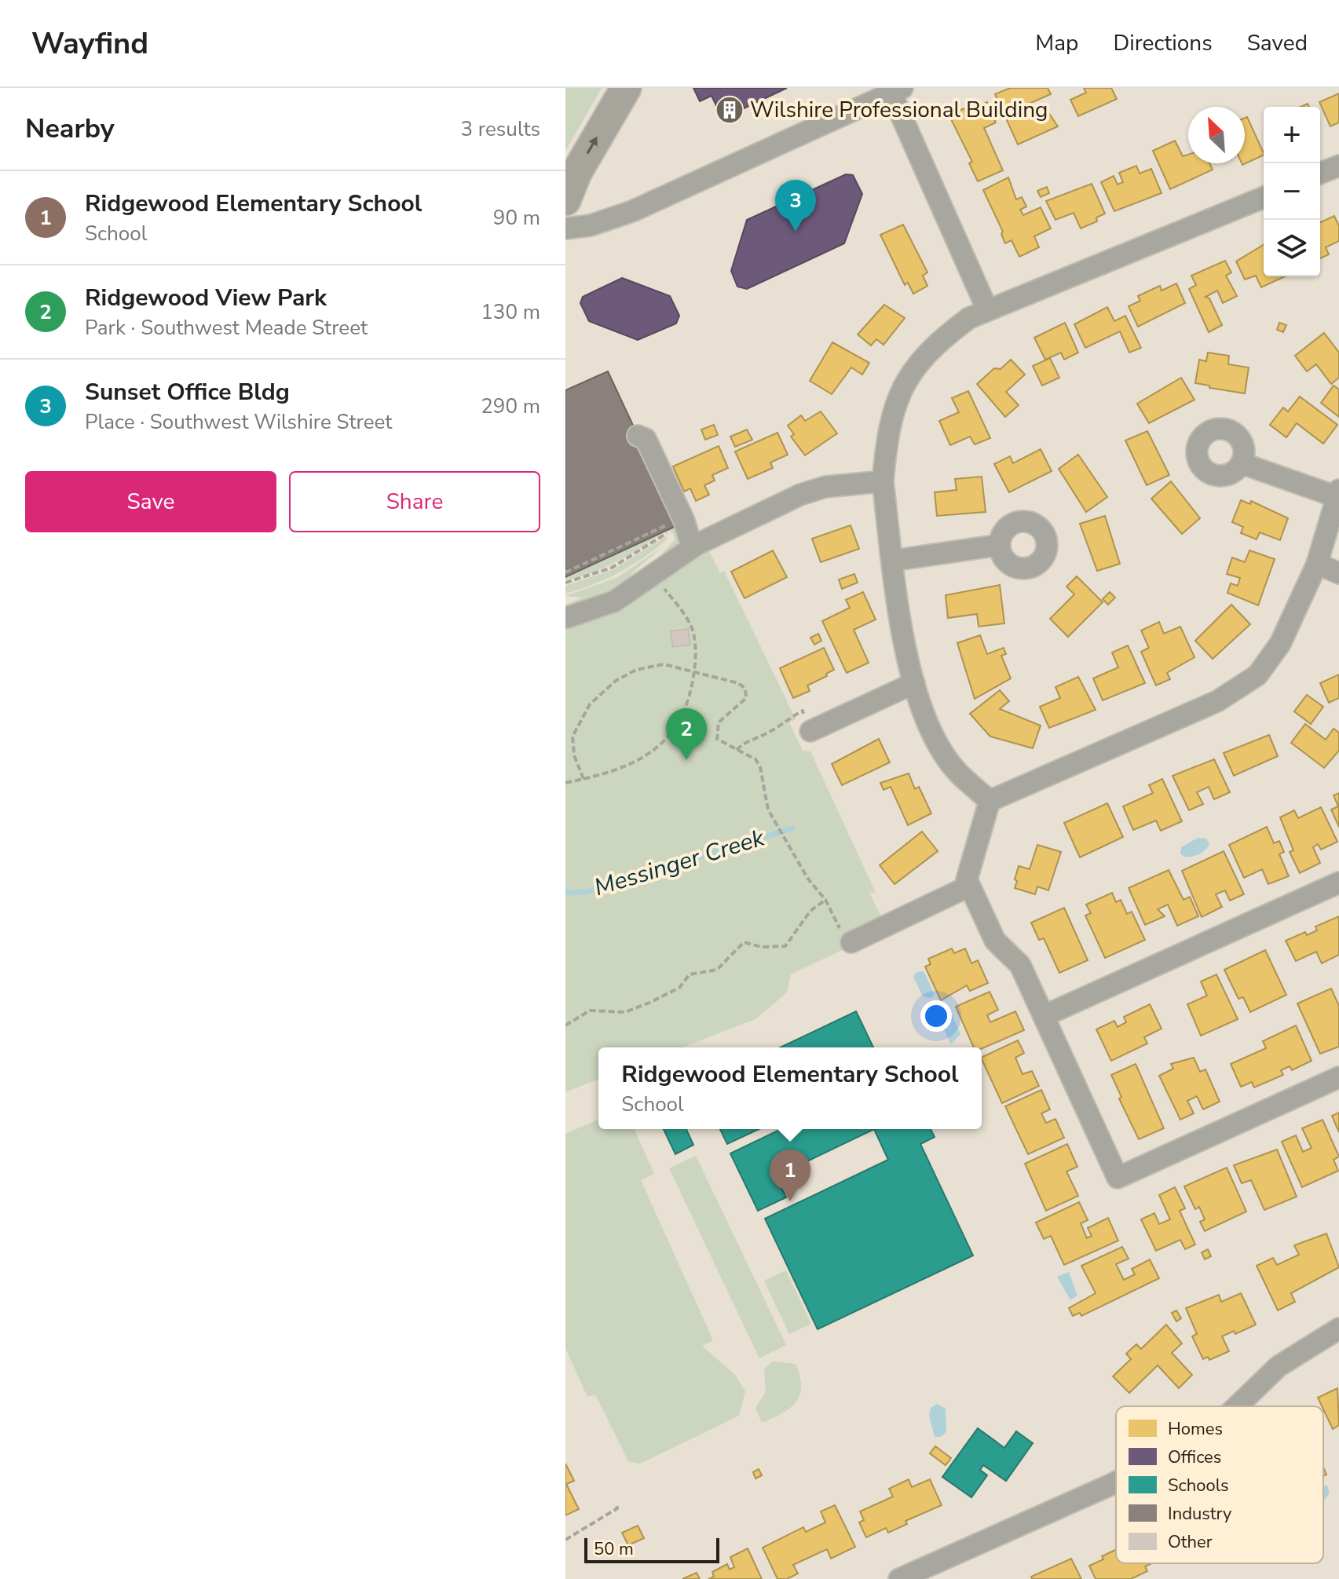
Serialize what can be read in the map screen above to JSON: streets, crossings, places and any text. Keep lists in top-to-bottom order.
{
  "water": ["Messinger Creek"],
  "places": {
    "building": ["Wilshire Professional Building"]
  },
  "legend": [
    "Homes",
    "Offices",
    "Schools",
    "Industry",
    "Other"
  ],
  "scale_bar": "50 m",
  "north": "top left",
  "page": {
    "header": "Wayfind",
    "nav": ["Map", "Directions", "Saved"],
    "heading": ["Nearby", "3 results"],
    "map_buttons": ["+", "−"],
    "list": [
      {
        "mark": "1",
        "name": "Ridgewood Elementary School",
        "note": "School",
        "value": "90 m"
      },
      {
        "mark": "2",
        "name": "Ridgewood View Park",
        "note": "Park · Southwest Meade Street",
        "value": "130 m"
      },
      {
        "mark": "3",
        "name": "Sunset Office Bldg",
        "note": "Place · Southwest Wilshire Street",
        "value": "290 m"
      }
    ],
    "pins": ["3", "2", "1"],
    "buttons": ["Save", "Share"],
    "popup": ["Ridgewood Elementary School", "School"],
    "scale": "50 m"
  }
}
